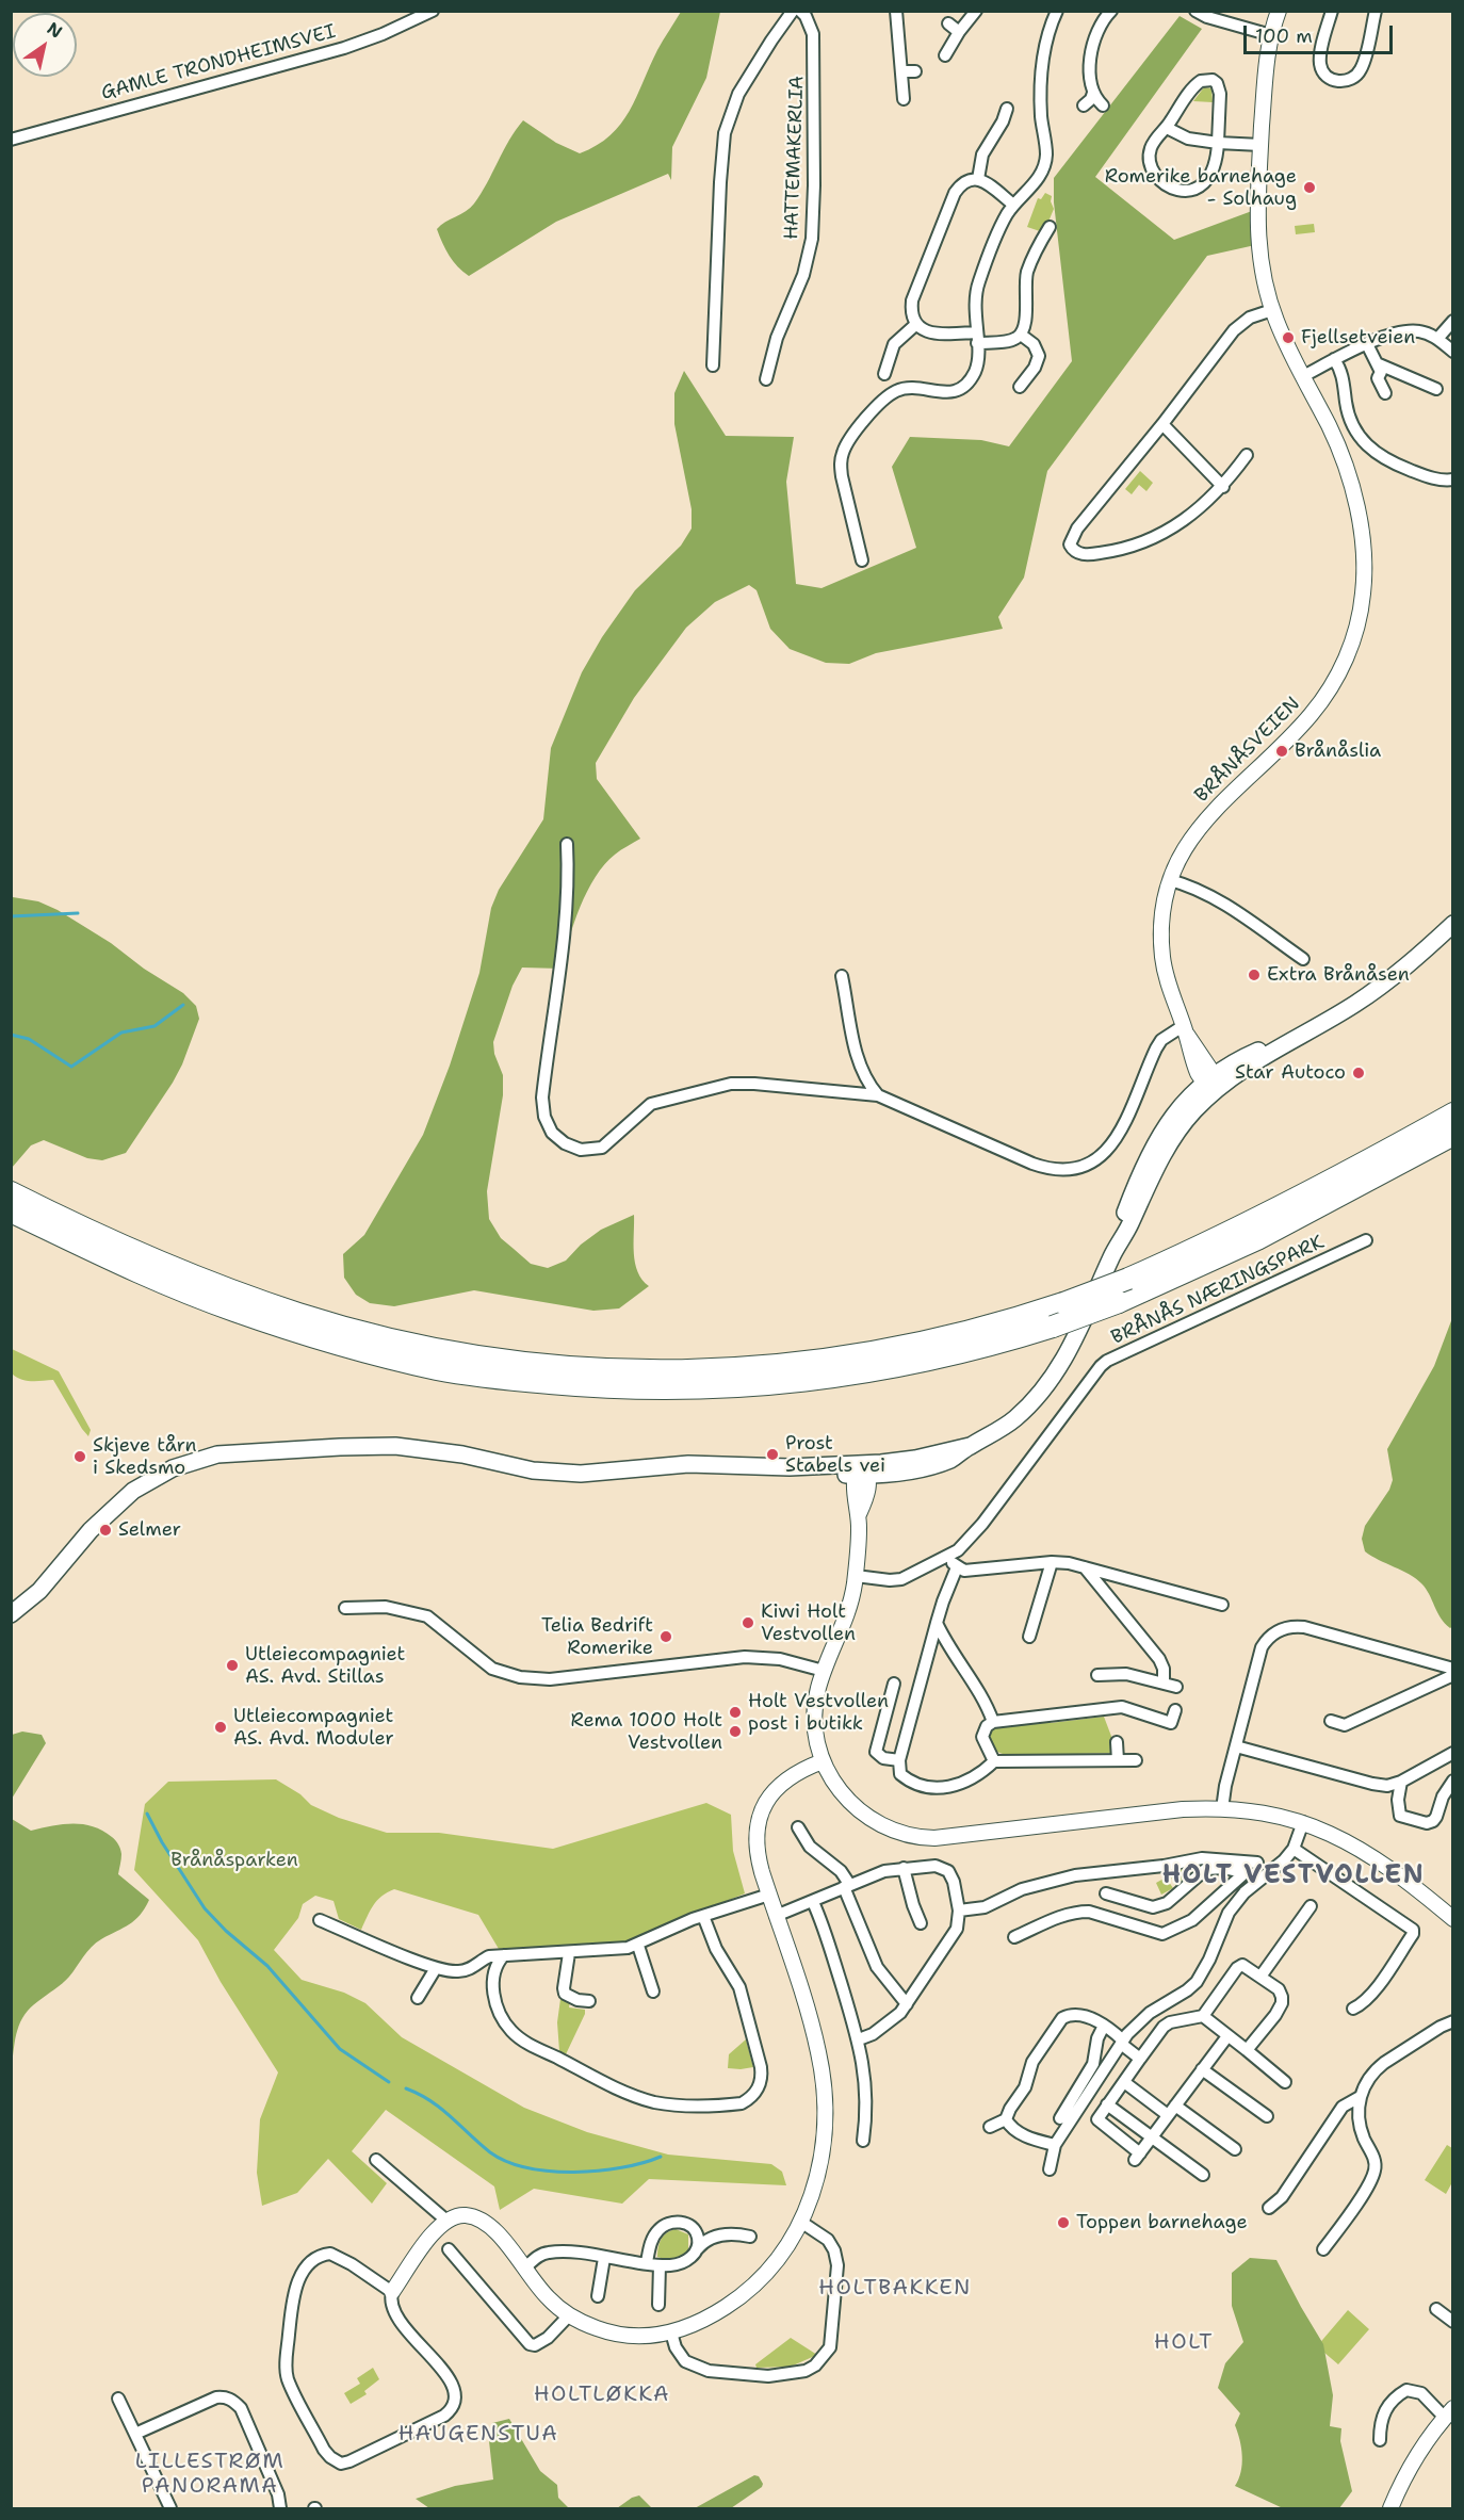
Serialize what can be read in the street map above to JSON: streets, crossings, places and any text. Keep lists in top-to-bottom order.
{
  "streets": {
    "street": [
      "GAMLE TRONDHEIMSVEI",
      "HATTEMAKERLIA",
      "BRÅNÅSVEIEN",
      "BRÅNÅS NÆRINGSPARK"
    ]
  },
  "districts": [
    "HOLT VESTVOLLEN",
    "HOLTBAKKEN",
    "HOLT",
    "HOLTLØKKA",
    "HAUGENSTUA",
    "LILLESTRØM PANORAMA"
  ],
  "parks": ["Brånåsparken"],
  "places": [
    "Romerike barnehage - Solhaug",
    "Fjellsetveien",
    "Brånåslia",
    "Extra Brånåsen",
    "Star Autoco",
    "Prost Stabels vei",
    "Skjeve tårn i Skedsmo",
    "Selmer",
    "Kiwi Holt Vestvollen",
    "Telia Bedrift Romerike",
    "Utleiecompagniet AS. Avd. Stillas",
    "Holt Vestvollen post i butikk",
    "Utleiecompagniet AS. Avd. Moduler",
    "Rema 1000 Holt Vestvollen",
    "Toppen barnehage"
  ],
  "scale_bar": "100 m",
  "north": "top right"
}
